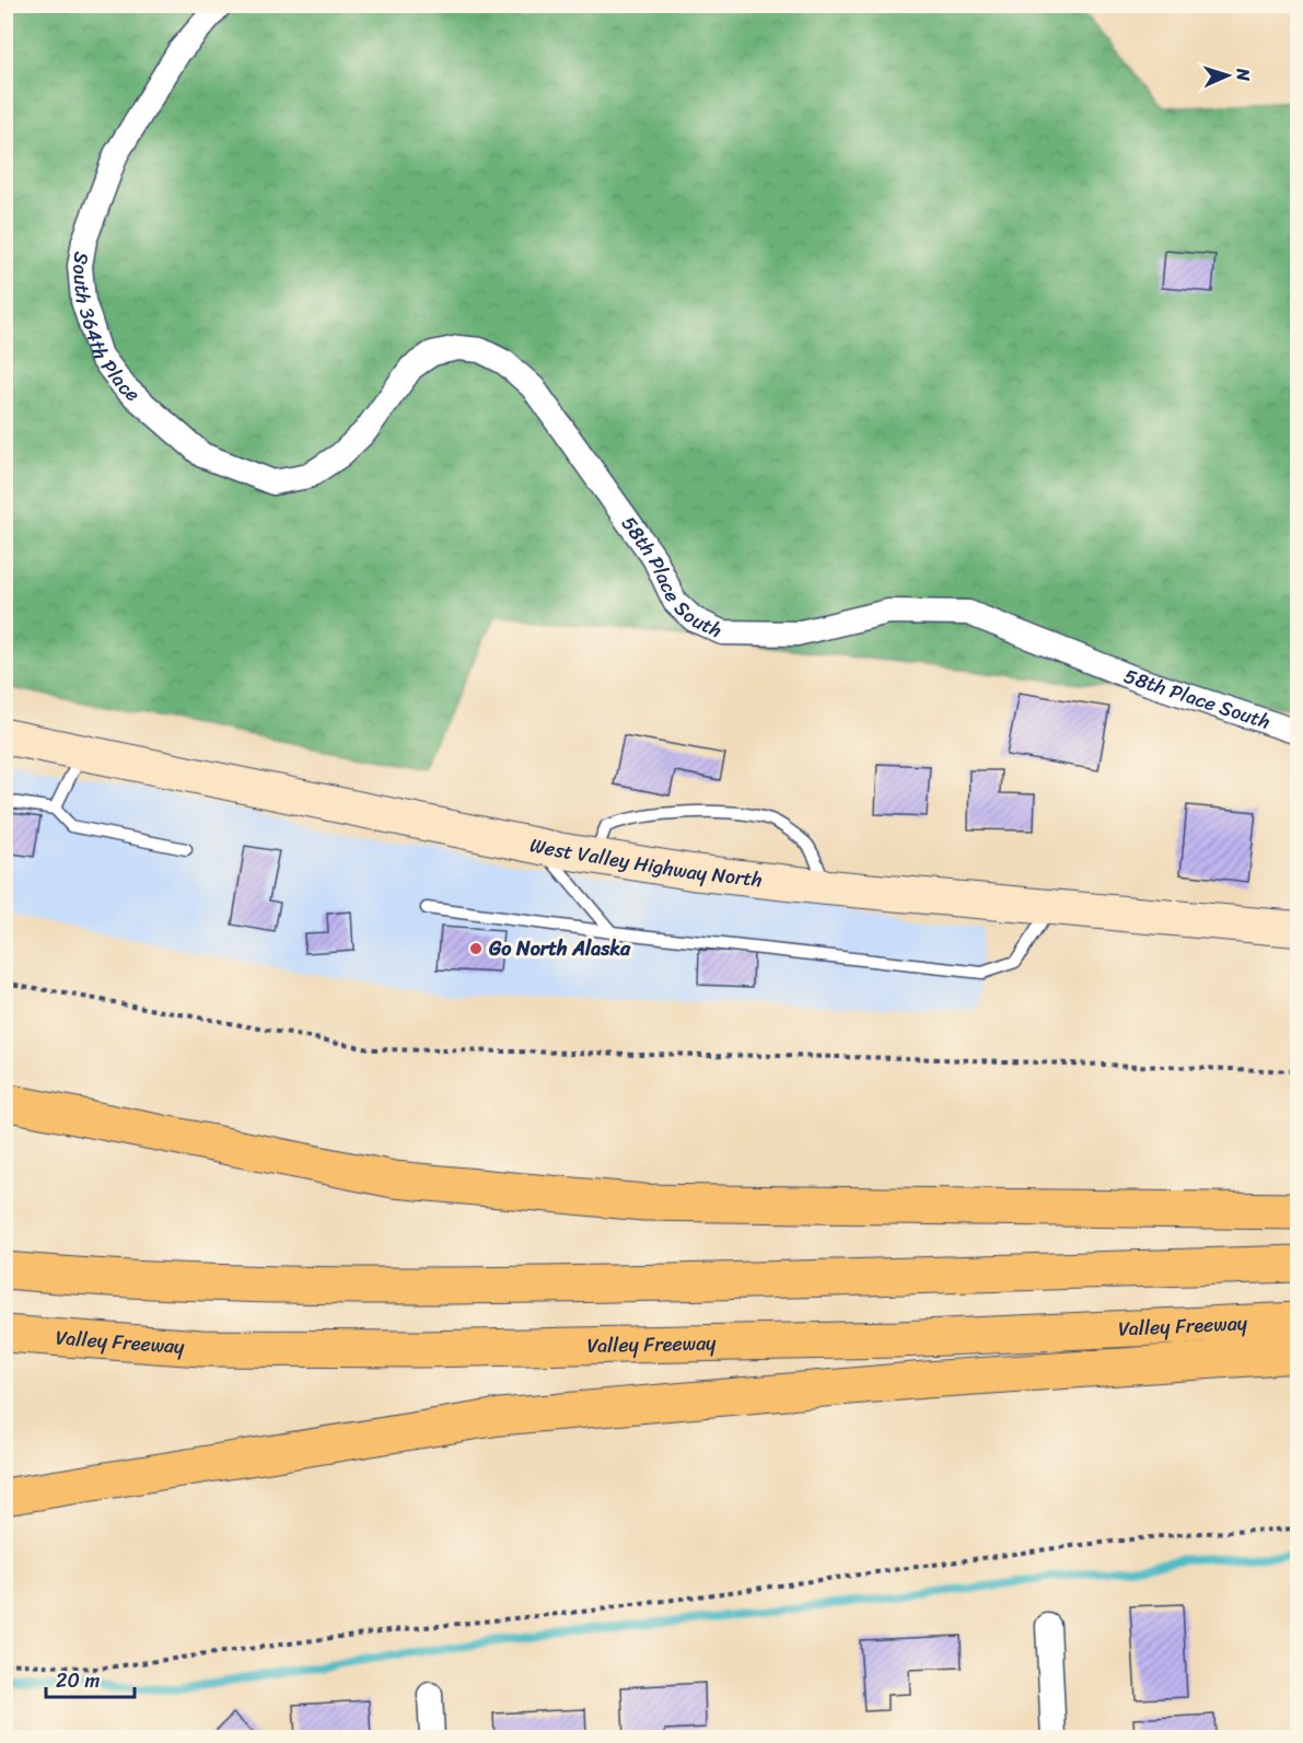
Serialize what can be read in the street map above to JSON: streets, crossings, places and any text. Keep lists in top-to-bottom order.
{
  "streets": {
    "highway": ["Valley Freeway"],
    "main road": ["West Valley Highway North"],
    "street": ["South 364th Place", "58th Place South"]
  },
  "crossings": [
    ["South 364th Place", "58th Place South"]
  ],
  "places": ["Go North Alaska"],
  "scale_bar": "20 m",
  "north": "right"
}
